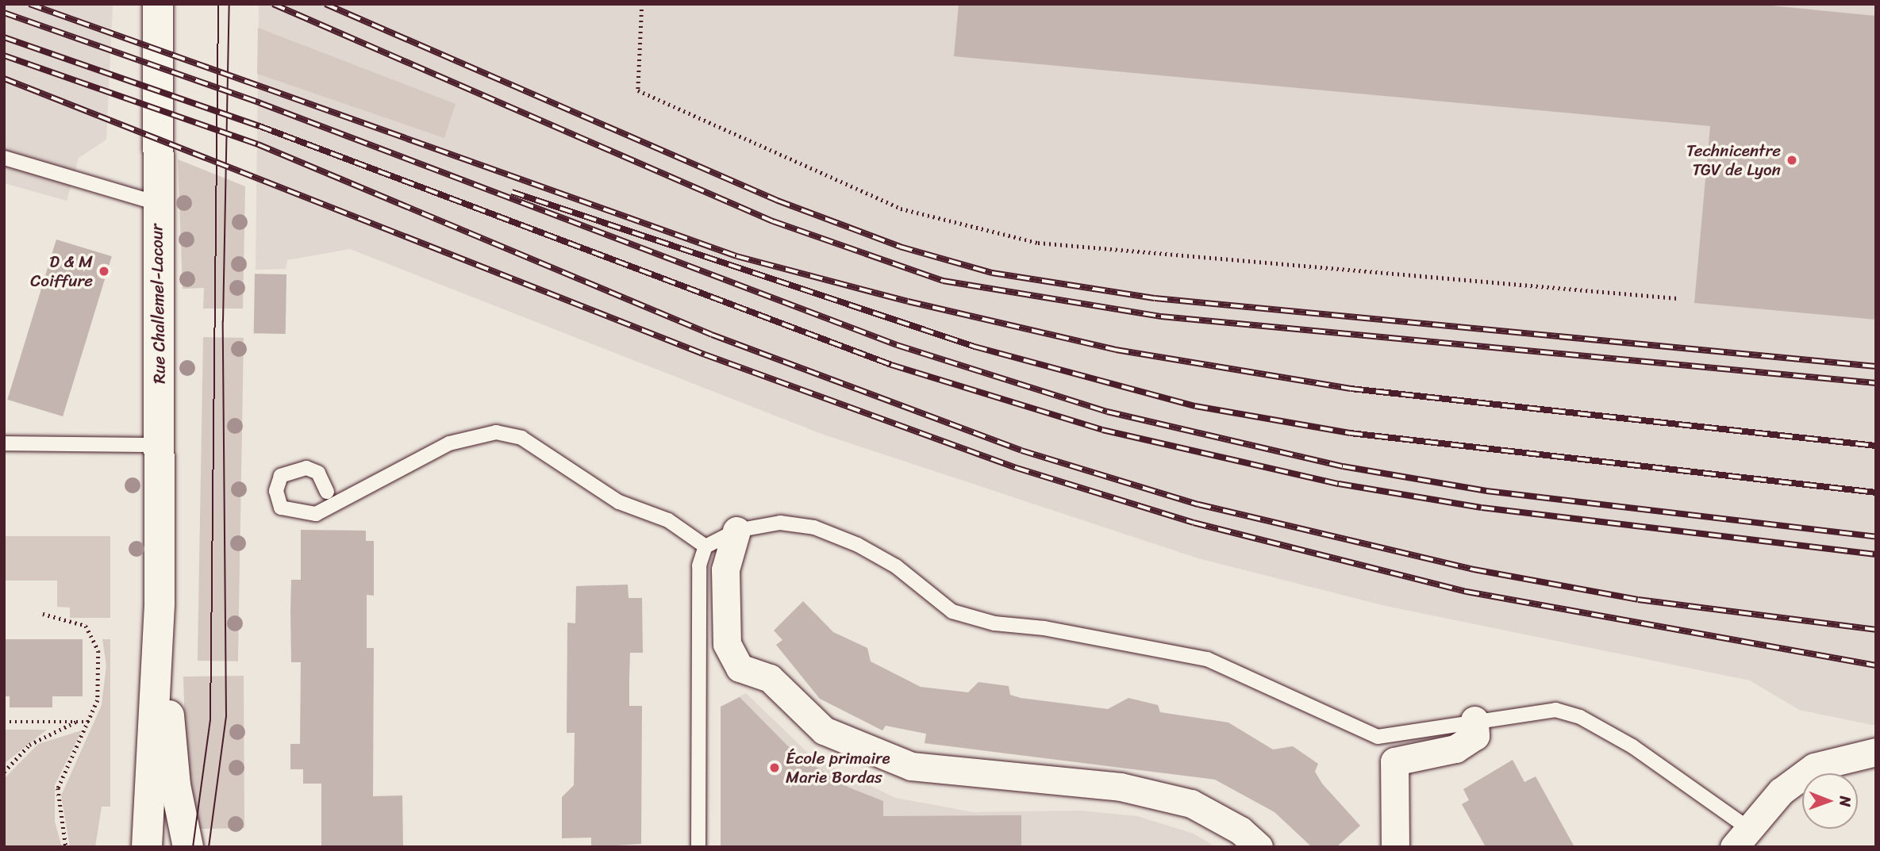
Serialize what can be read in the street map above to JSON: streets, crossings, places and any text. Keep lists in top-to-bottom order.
{
  "streets": {
    "street": ["Rue Challemel-Lacour"]
  },
  "places": ["Technicentre TGV de Lyon", "D & M Coiffure", "École primaire Marie Bordas"],
  "north": "right"
}
